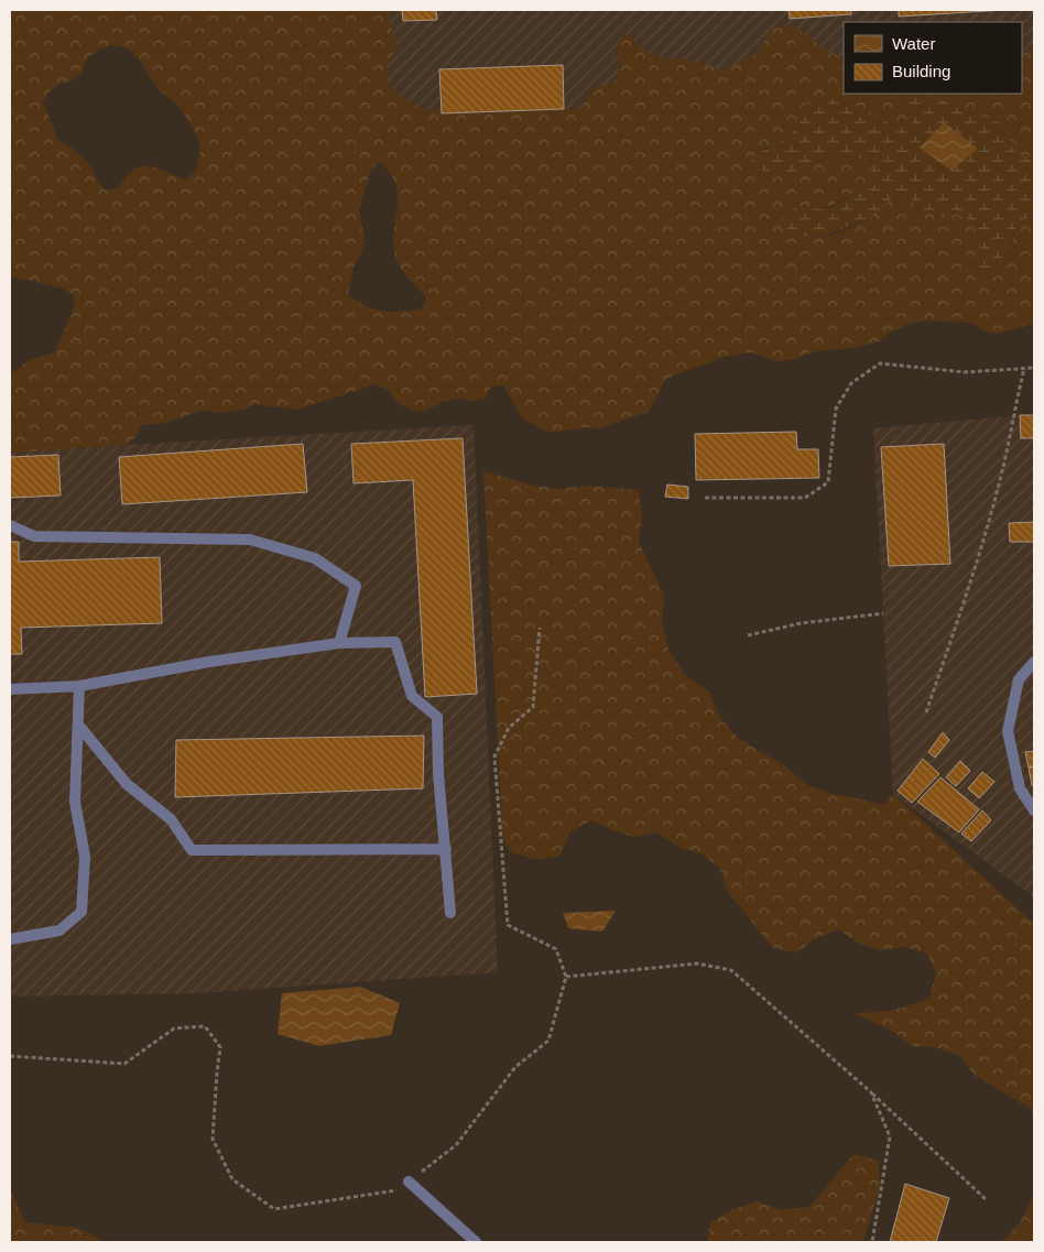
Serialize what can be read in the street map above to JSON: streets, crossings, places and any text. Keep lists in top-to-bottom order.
{
  "legend": ["Water", "Building"]
}
